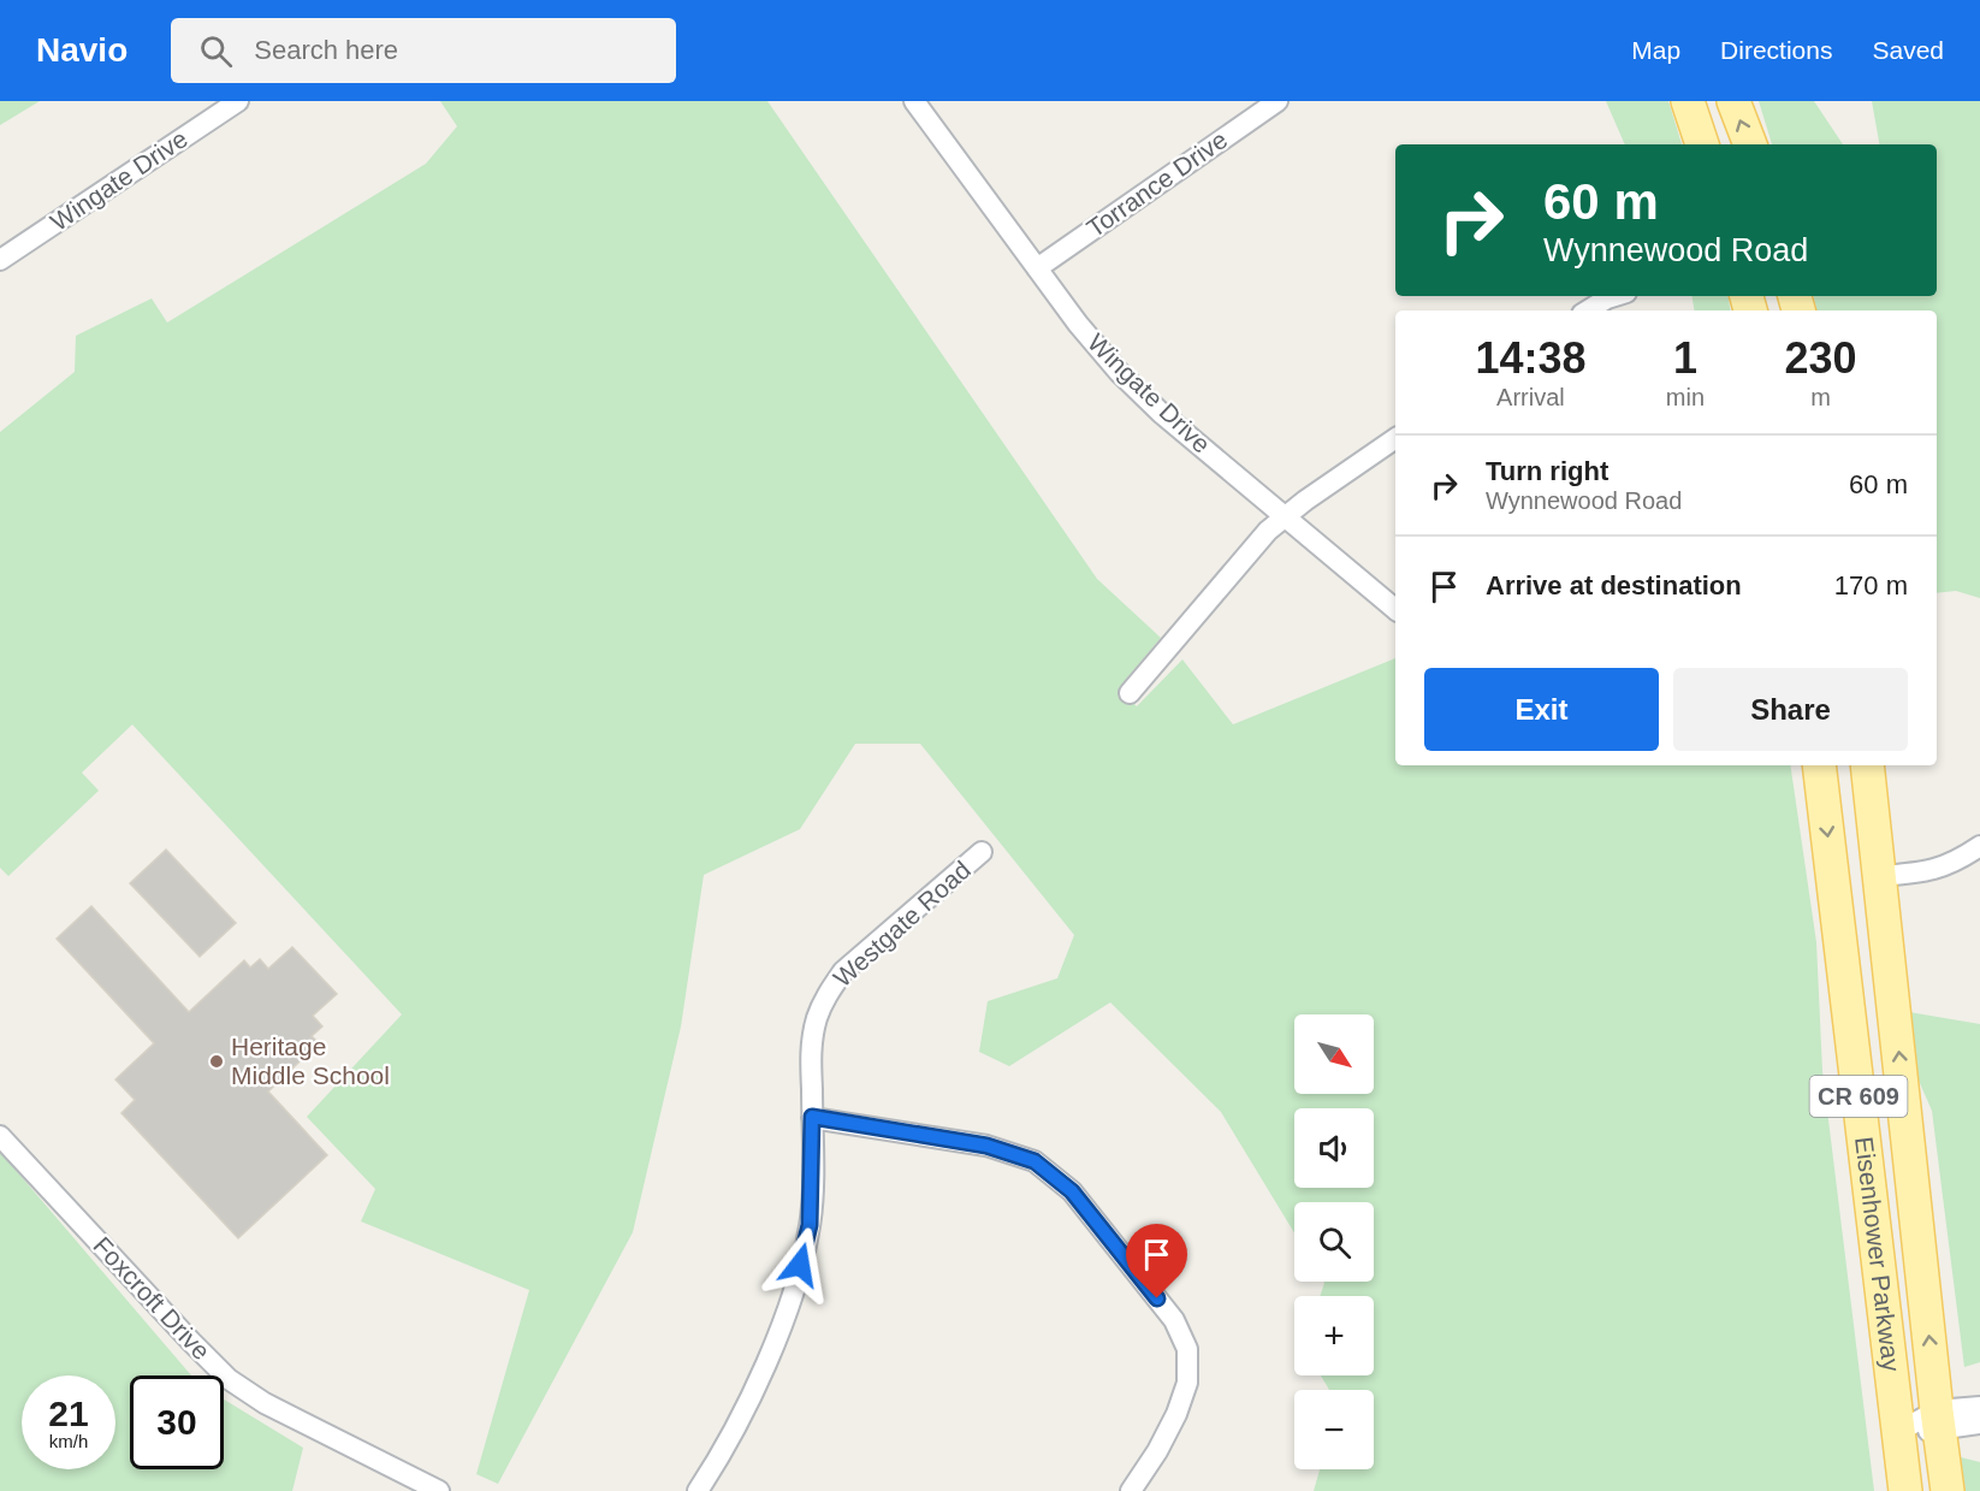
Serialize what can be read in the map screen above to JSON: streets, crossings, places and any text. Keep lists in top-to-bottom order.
{
  "streets": {
    "main road": ["CR 609", "Eisenhower Parkway"],
    "street": [
      "Wingate Drive",
      "Torrance Drive",
      "Westgate Road",
      "Foxcroft Drive"
    ]
  },
  "crossings": [
    ["Wingate Drive", "Torrance Drive"]
  ],
  "places": ["Heritage Middle School"],
  "north": "bottom right",
  "page": {
    "header": "Navio",
    "search": "Search here",
    "nav": ["Map", "Directions", "Saved"],
    "turn": ["60 m", "Wynnewood Road"],
    "eta": [
      "14:38",
      "Arrival",
      "1",
      "min",
      "230",
      "m"
    ],
    "list": [
      {
        "name": "Turn right",
        "note": "Wynnewood Road",
        "value": "60 m"
      },
      {
        "name": "Arrive at destination",
        "value": "170 m"
      }
    ],
    "buttons": ["Exit", "Share"],
    "map_buttons": ["+", "−"],
    "speed": "21 km/h",
    "limit": "30"
  }
}
